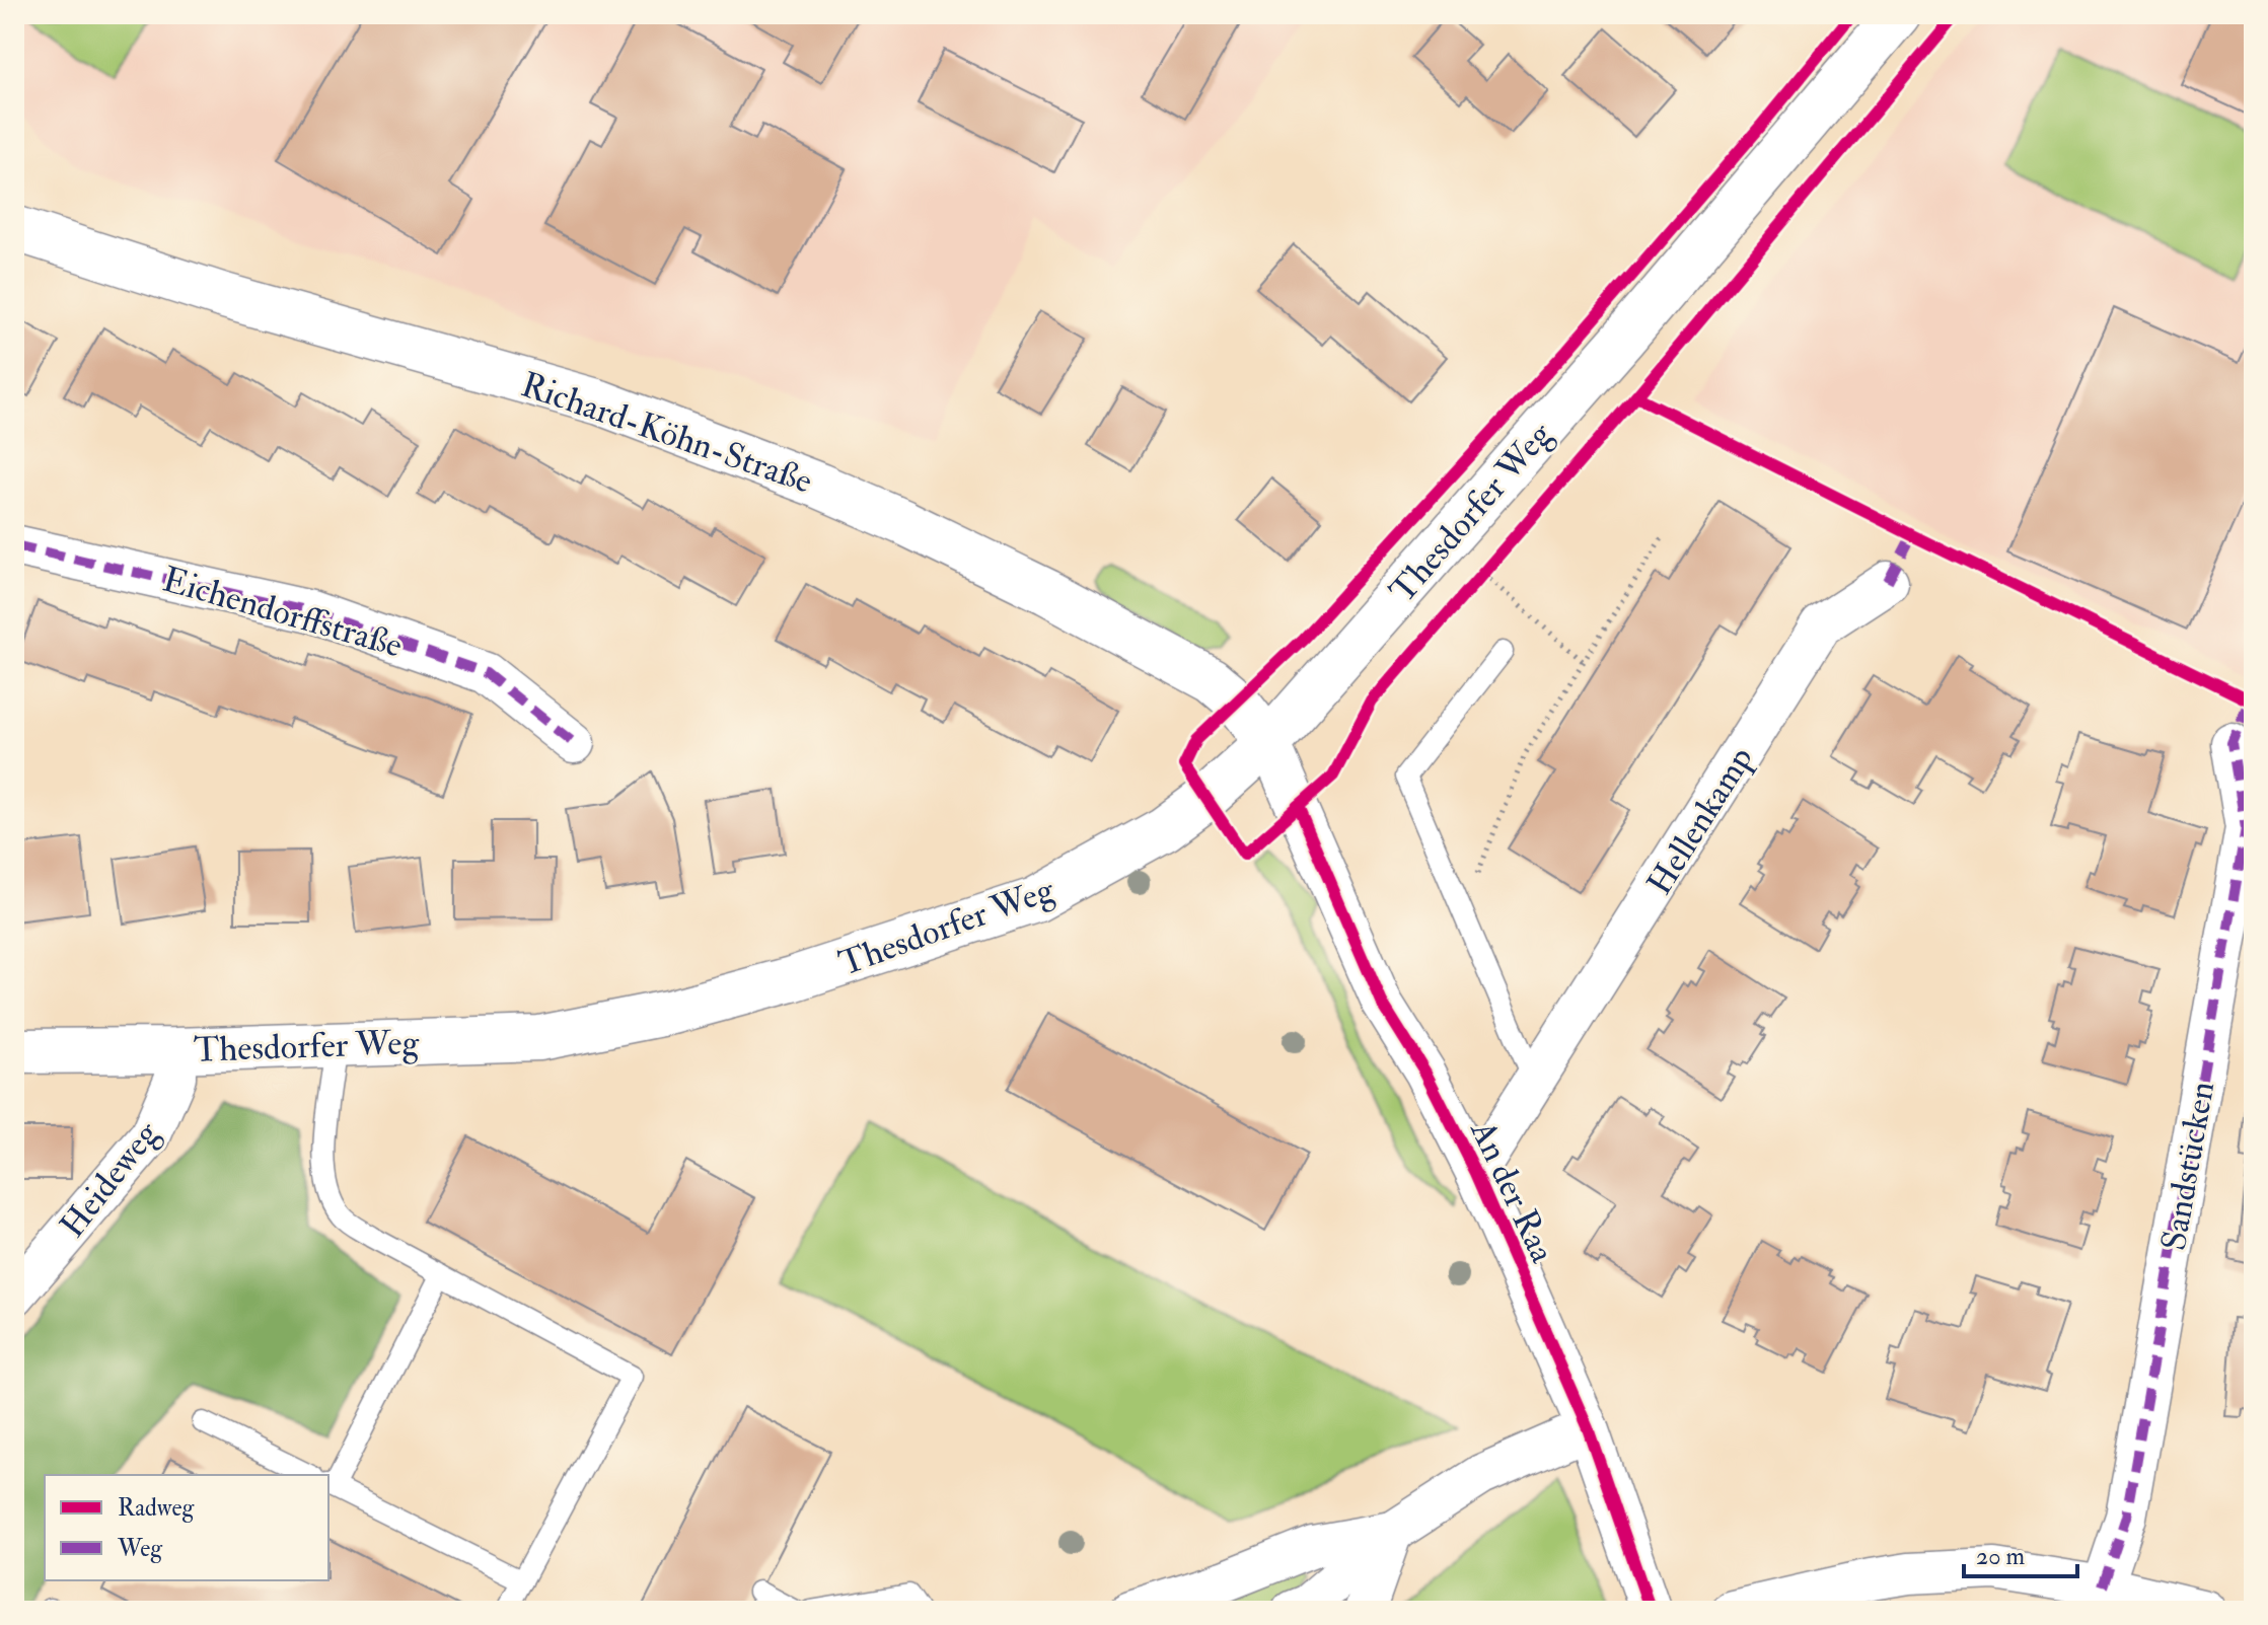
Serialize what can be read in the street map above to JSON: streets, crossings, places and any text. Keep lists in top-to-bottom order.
{
  "streets": {
    "street": [
      "Richard-Köhn-Straße",
      "Thesdorfer Weg",
      "Eichendorffstraße",
      "Hellenkamp",
      "Sandstücken",
      "Heideweg",
      "An der Raa"
    ]
  },
  "crossings": [
    ["Richard-Köhn-Straße", "Thesdorfer Weg"],
    ["Richard-Köhn-Straße", "An der Raa"],
    ["Thesdorfer Weg", "Heideweg"],
    ["Thesdorfer Weg", "An der Raa"],
    ["Hellenkamp", "An der Raa"]
  ],
  "legend": ["Radweg", "Weg"],
  "scale_bar": "20 m"
}
